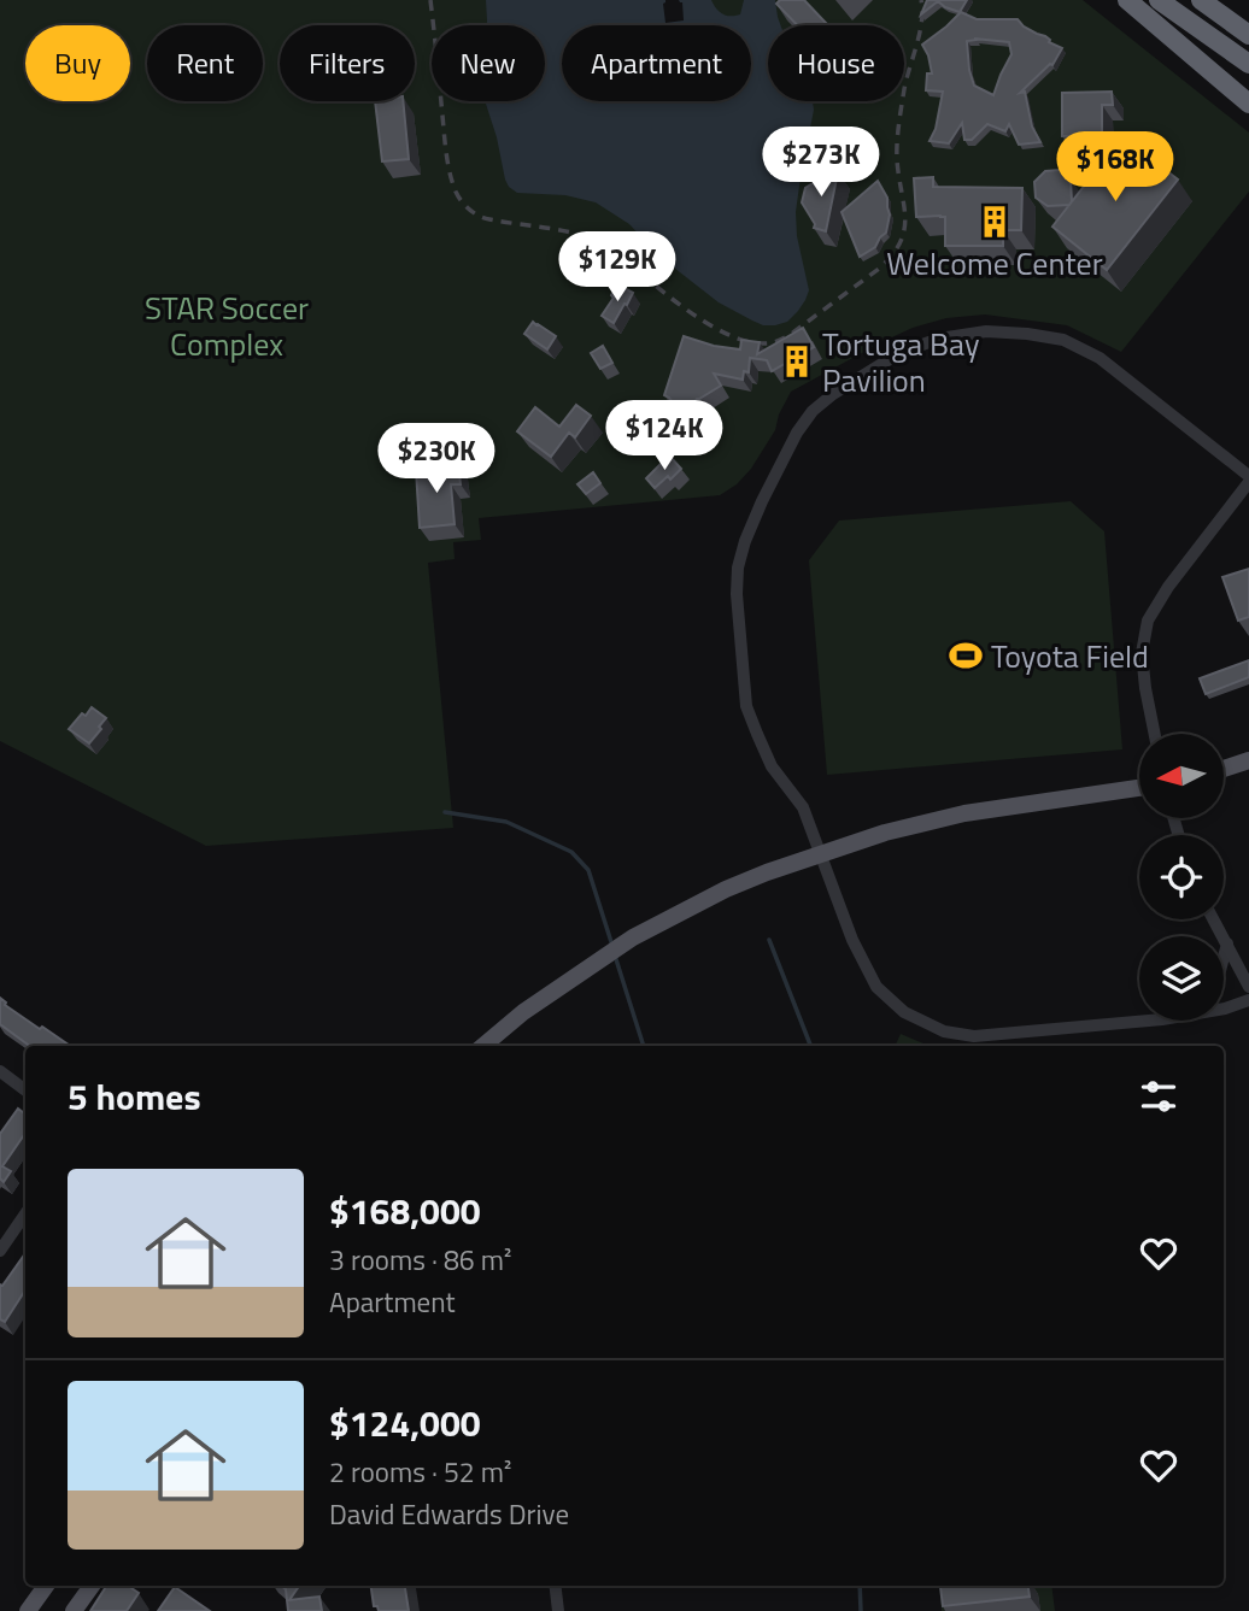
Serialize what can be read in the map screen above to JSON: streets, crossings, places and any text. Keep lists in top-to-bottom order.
{
  "parks": ["STAR Soccer Complex"],
  "places": {
    "building": ["Welcome Center", "Tortuga Bay Pavilion"],
    "sports": ["Toyota Field"]
  },
  "north": "left",
  "page": {
    "chip": [
      "Buy",
      "Rent",
      "Filters",
      "New",
      "Apartment",
      "House"
    ],
    "price": [
      "$273K",
      "$168K",
      "$129K",
      "$124K",
      "$230K"
    ],
    "heading": "5 homes",
    "list": [
      {
        "name": "$168,000",
        "note": "3 rooms · 86 m² · Apartment"
      },
      {
        "name": "$124,000",
        "note": "2 rooms · 52 m² · David Edwards Drive"
      }
    ]
  }
}
